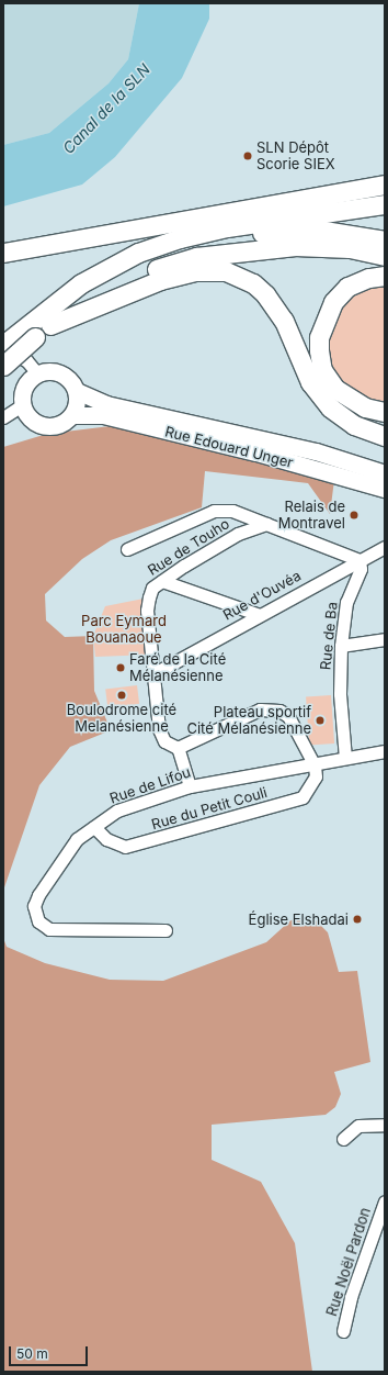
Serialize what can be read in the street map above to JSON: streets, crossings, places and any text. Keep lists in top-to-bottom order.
{
  "streets": {
    "main road": ["Rue Edouard Unger"],
    "street": [
      "Rue de Touho",
      "Rue d'Ouvéa",
      "Rue de Ba",
      "Rue de Lifou",
      "Rue du Petit Couli",
      "Rue Noël Pardon"
    ]
  },
  "crossings": [
    ["Rue de Touho", "Rue d'Ouvéa"],
    ["Rue d'Ouvéa", "Rue de Ba"],
    ["Rue de Ba", "Rue de Lifou"],
    ["Rue de Lifou", "Rue du Petit Couli"]
  ],
  "water": ["Canal de la SLN"],
  "parks": ["Parc Eymard Bouanaoue"],
  "places": [
    "SLN Dépôt Scorie SIEX",
    "Relais de Montravel",
    "Faré de la Cité Mélanésienne",
    "Boulodrome cité Melanésienne",
    "Plateau sportif Cité Mélanésienne",
    "Église Elshadai"
  ],
  "scale_bar": "50 m"
}
